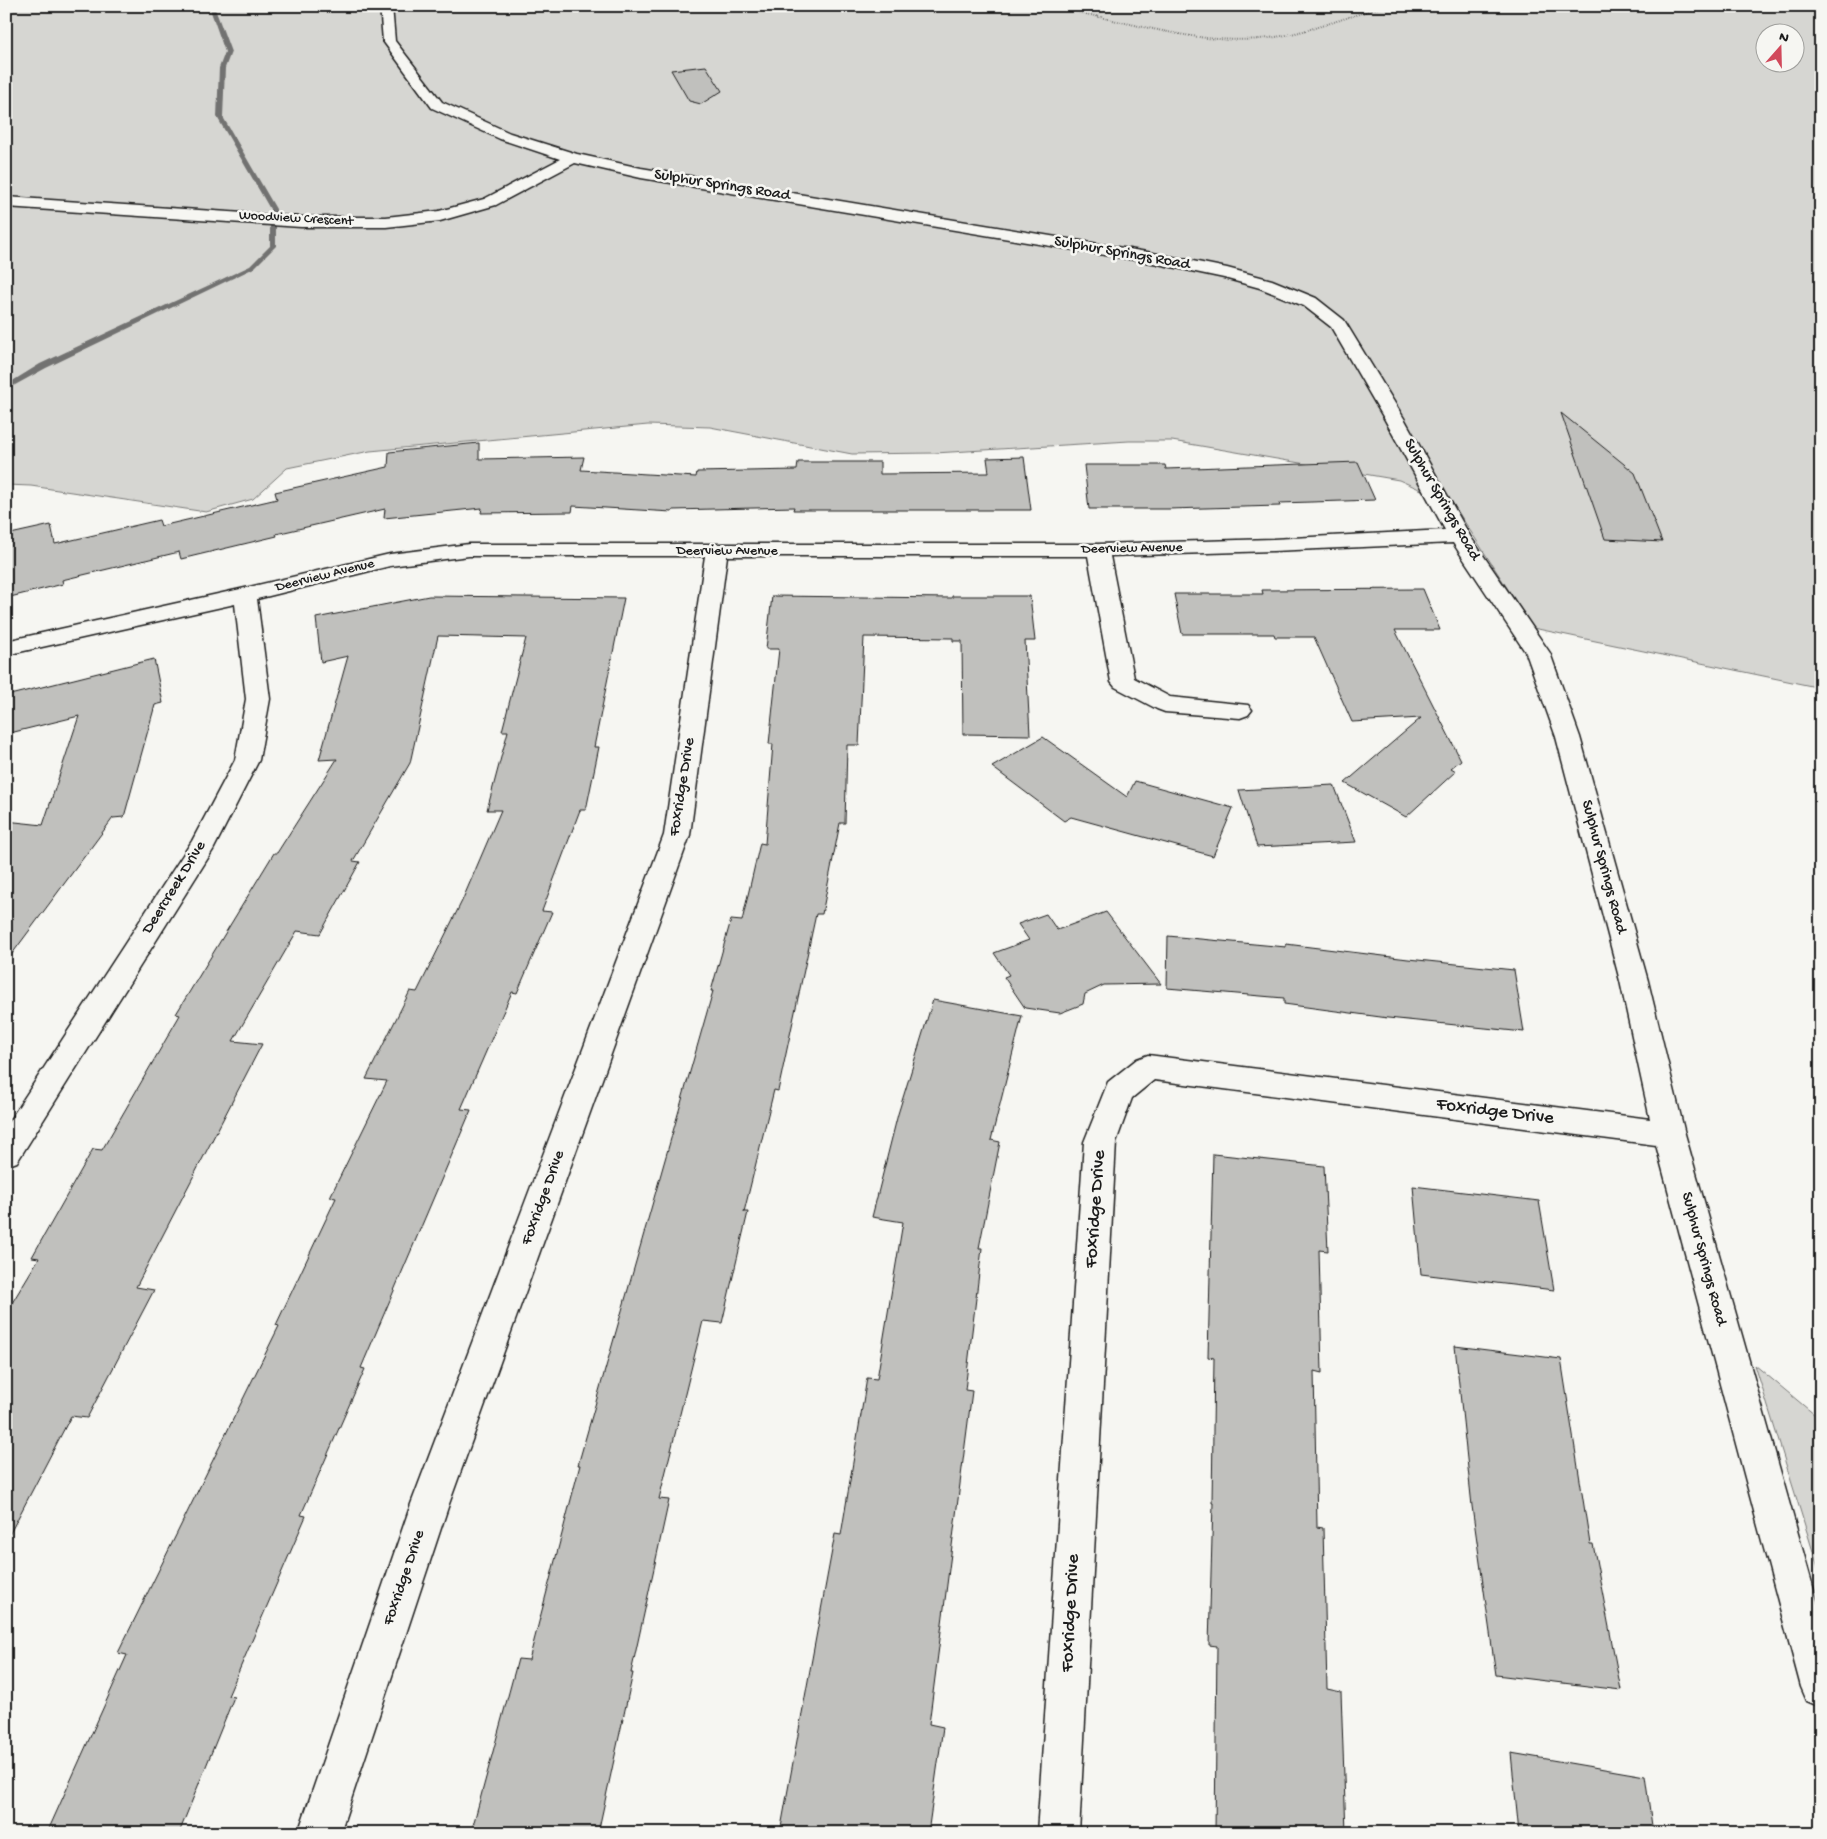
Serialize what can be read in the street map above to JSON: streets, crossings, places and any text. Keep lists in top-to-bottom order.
{
  "streets": {
    "street": [
      "Sulphur Springs Road",
      "Woodview Crescent",
      "Deerview Avenue",
      "Foxridge Drive",
      "Deercreek Drive"
    ]
  },
  "crossings": [
    ["Sulphur Springs Road", "Woodview Crescent"],
    ["Sulphur Springs Road", "Deerview Avenue"],
    ["Sulphur Springs Road", "Foxridge Drive"],
    ["Deerview Avenue", "Foxridge Drive"],
    ["Deerview Avenue", "Deercreek Drive"]
  ],
  "north": "top"
}
